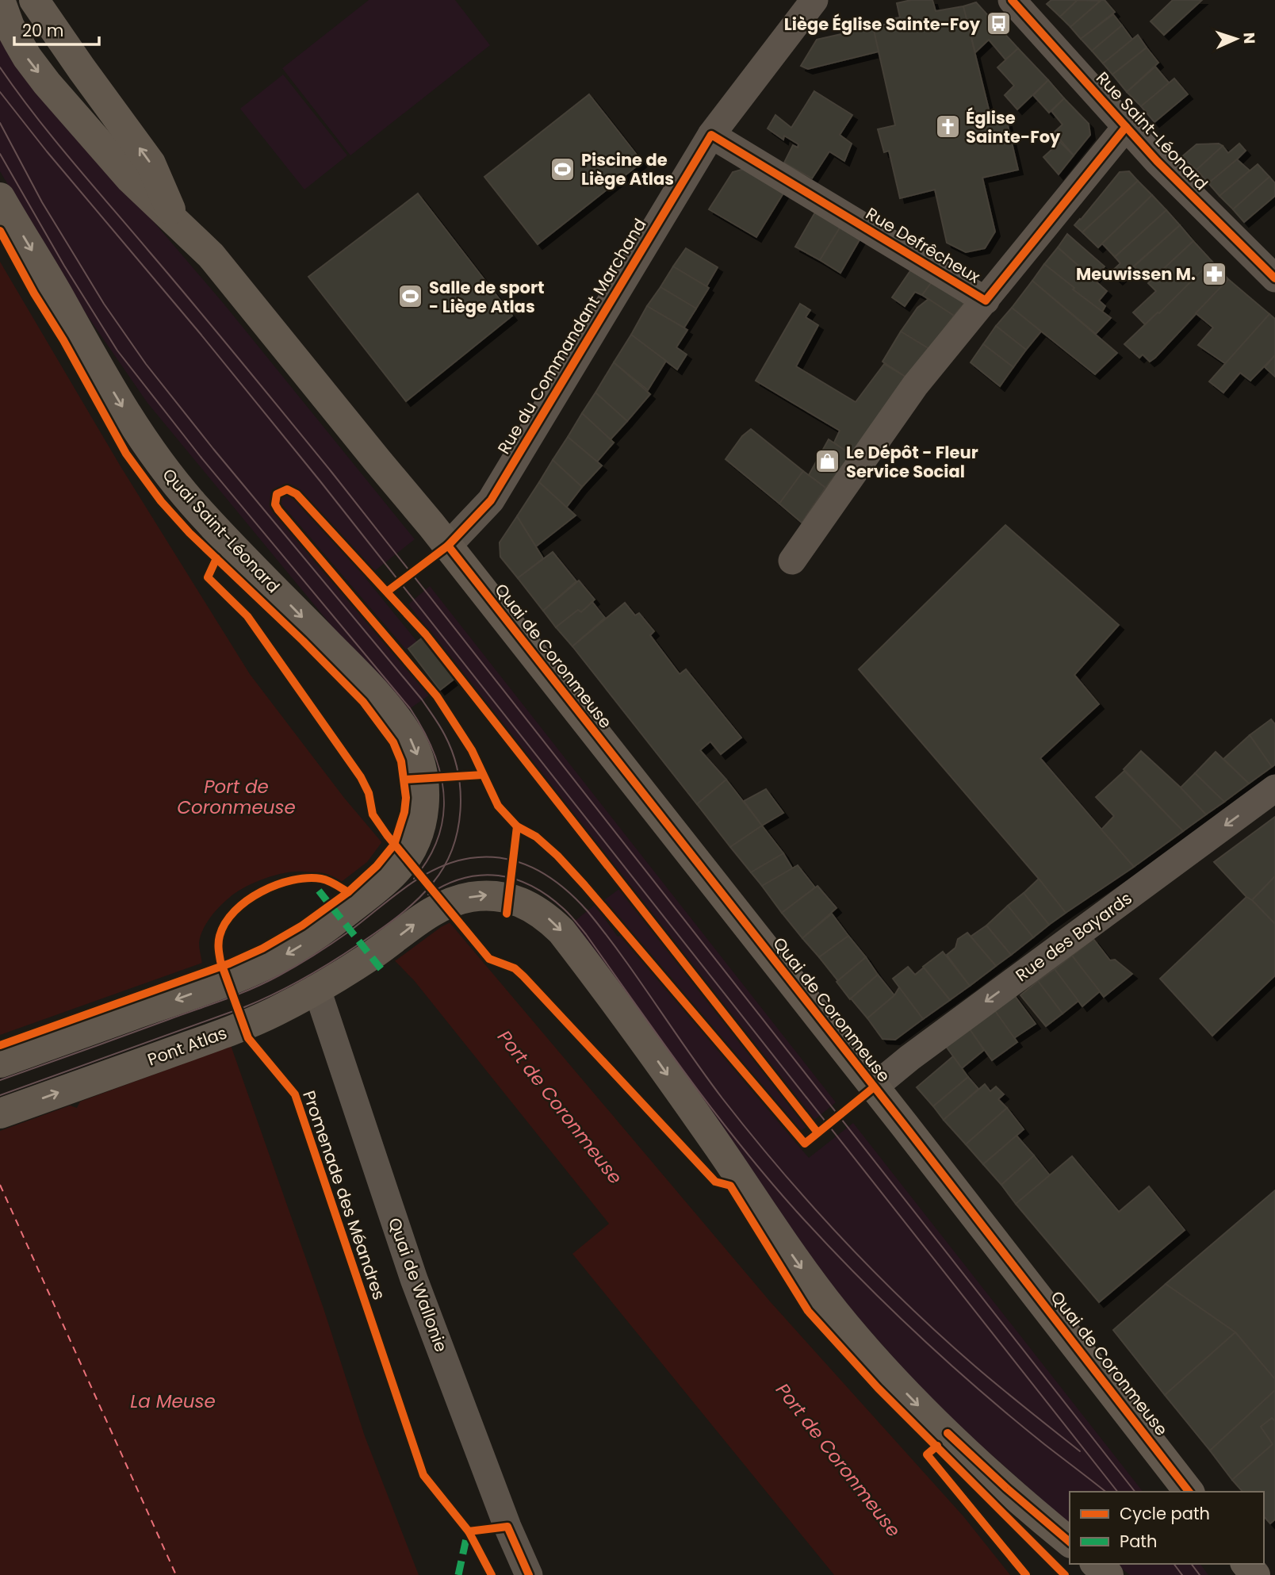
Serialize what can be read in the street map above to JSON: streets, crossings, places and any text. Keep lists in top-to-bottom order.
{
  "streets": {
    "street": [
      "Rue Saint-Léonard",
      "Rue Defrêcheux",
      "Rue du Commandant Marchand",
      "Quai Saint-Léonard",
      "Quai de Coronmeuse",
      "Rue des Bayards",
      "Pont Atlas",
      "Quai de Wallonie"
    ],
    "cycle path": ["Promenade des Méandres"]
  },
  "crossings": [
    ["Rue Saint-Léonard", "Rue Defrêcheux"],
    ["Rue Defrêcheux", "Rue du Commandant Marchand"],
    ["Rue du Commandant Marchand", "Quai de Coronmeuse"],
    ["Quai de Coronmeuse", "Rue des Bayards"],
    ["Pont Atlas", "Quai de Wallonie"]
  ],
  "one_way": ["Rue des Bayards", "Pont Atlas"],
  "water": ["Port de Coronmeuse", "La Meuse"],
  "places": {
    "bus stop": ["Liège Église Sainte-Foy"],
    "church": ["Église Sainte-Foy"],
    "sports": ["Piscine de Liège Atlas", "Salle de sport - Liège Atlas"],
    "pharmacy": ["Meuwissen M."],
    "shop": ["Le Dépôt - Fleur Service Social"]
  },
  "legend": ["Cycle path", "Path"],
  "scale_bar": "20 m",
  "north": "right"
}
